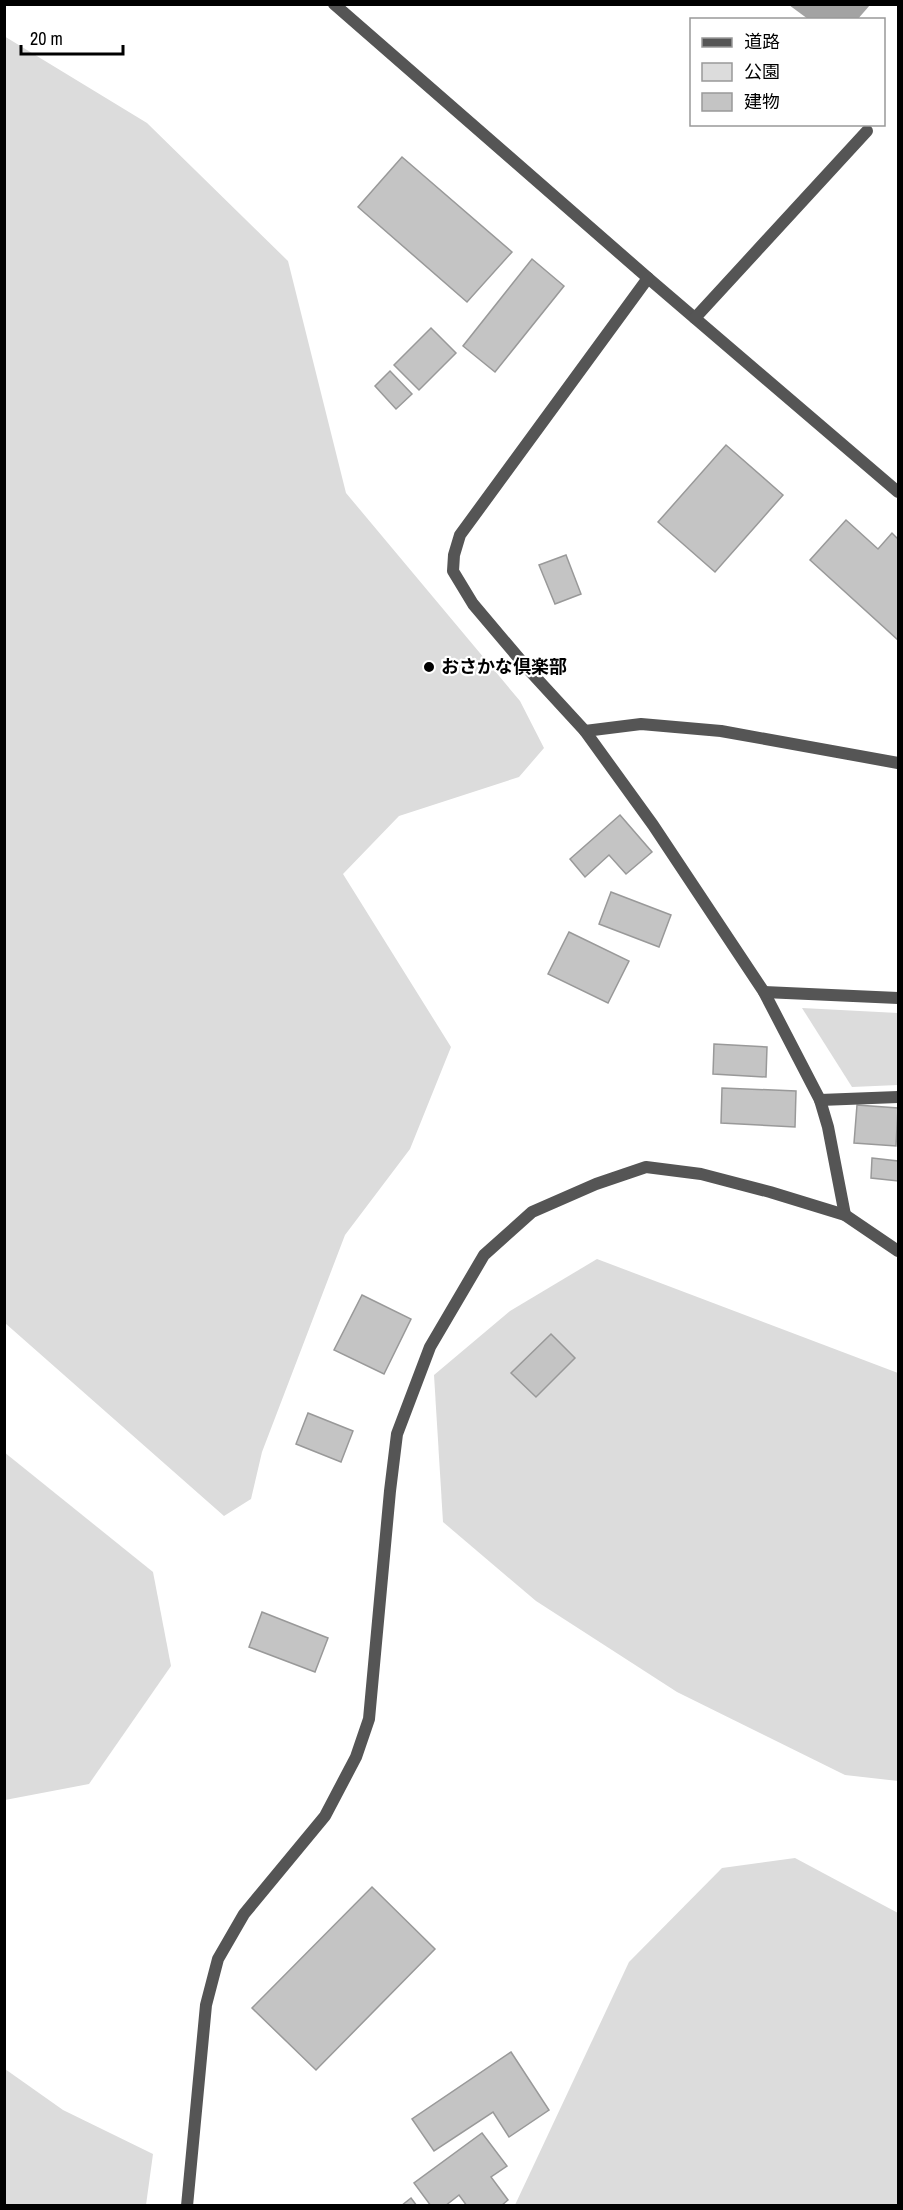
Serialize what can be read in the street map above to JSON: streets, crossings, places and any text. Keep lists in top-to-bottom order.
{
  "places": ["おさかな倶楽部"],
  "legend": ["道路", "公園", "建物"],
  "scale_bar": "20 m"
}
